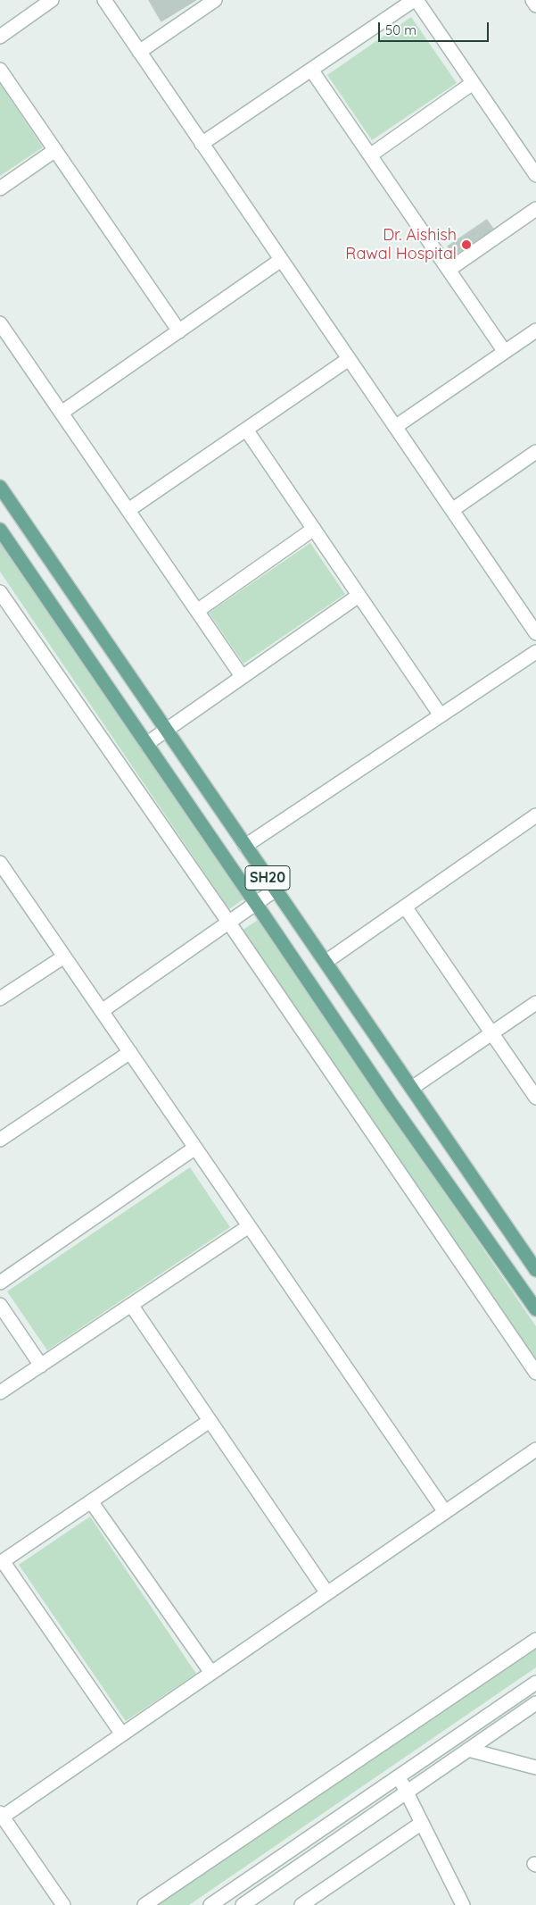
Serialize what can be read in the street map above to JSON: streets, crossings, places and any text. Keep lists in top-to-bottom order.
{
  "streets": {
    "main road": ["SH20"]
  },
  "places": ["Dr. Aishish Rawal Hospital"],
  "scale_bar": "50 m"
}
